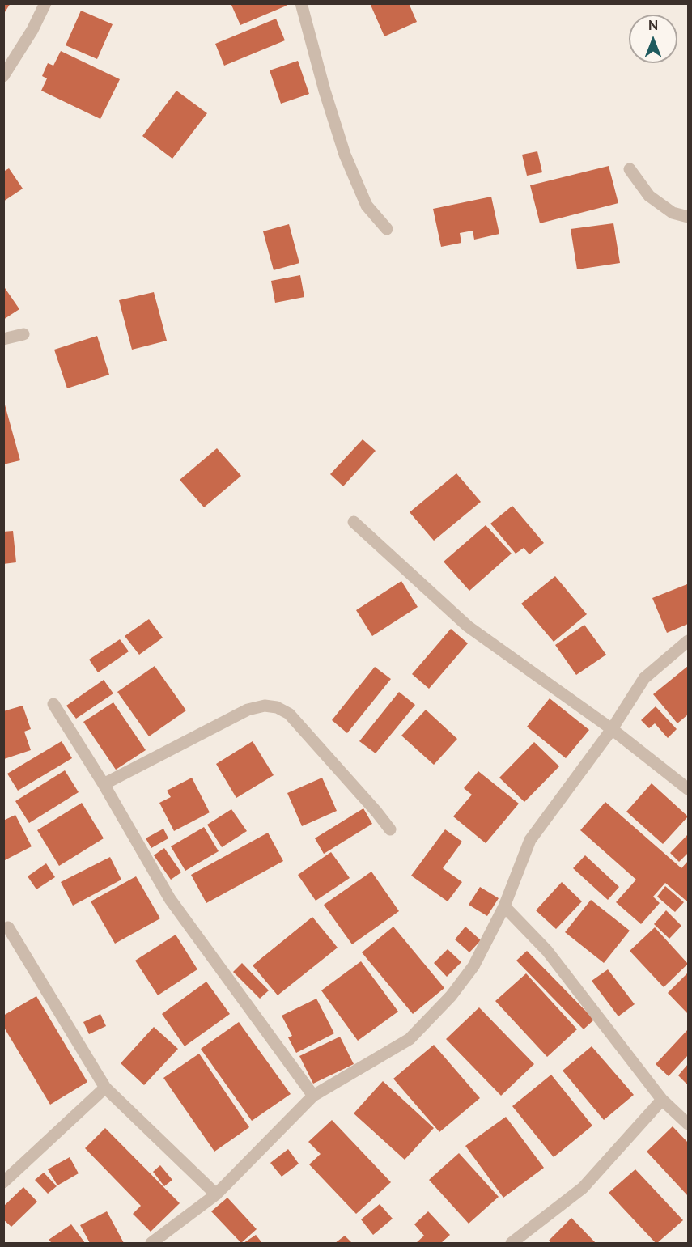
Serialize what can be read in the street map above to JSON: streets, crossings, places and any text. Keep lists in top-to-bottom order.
{
  "north": "top"
}
